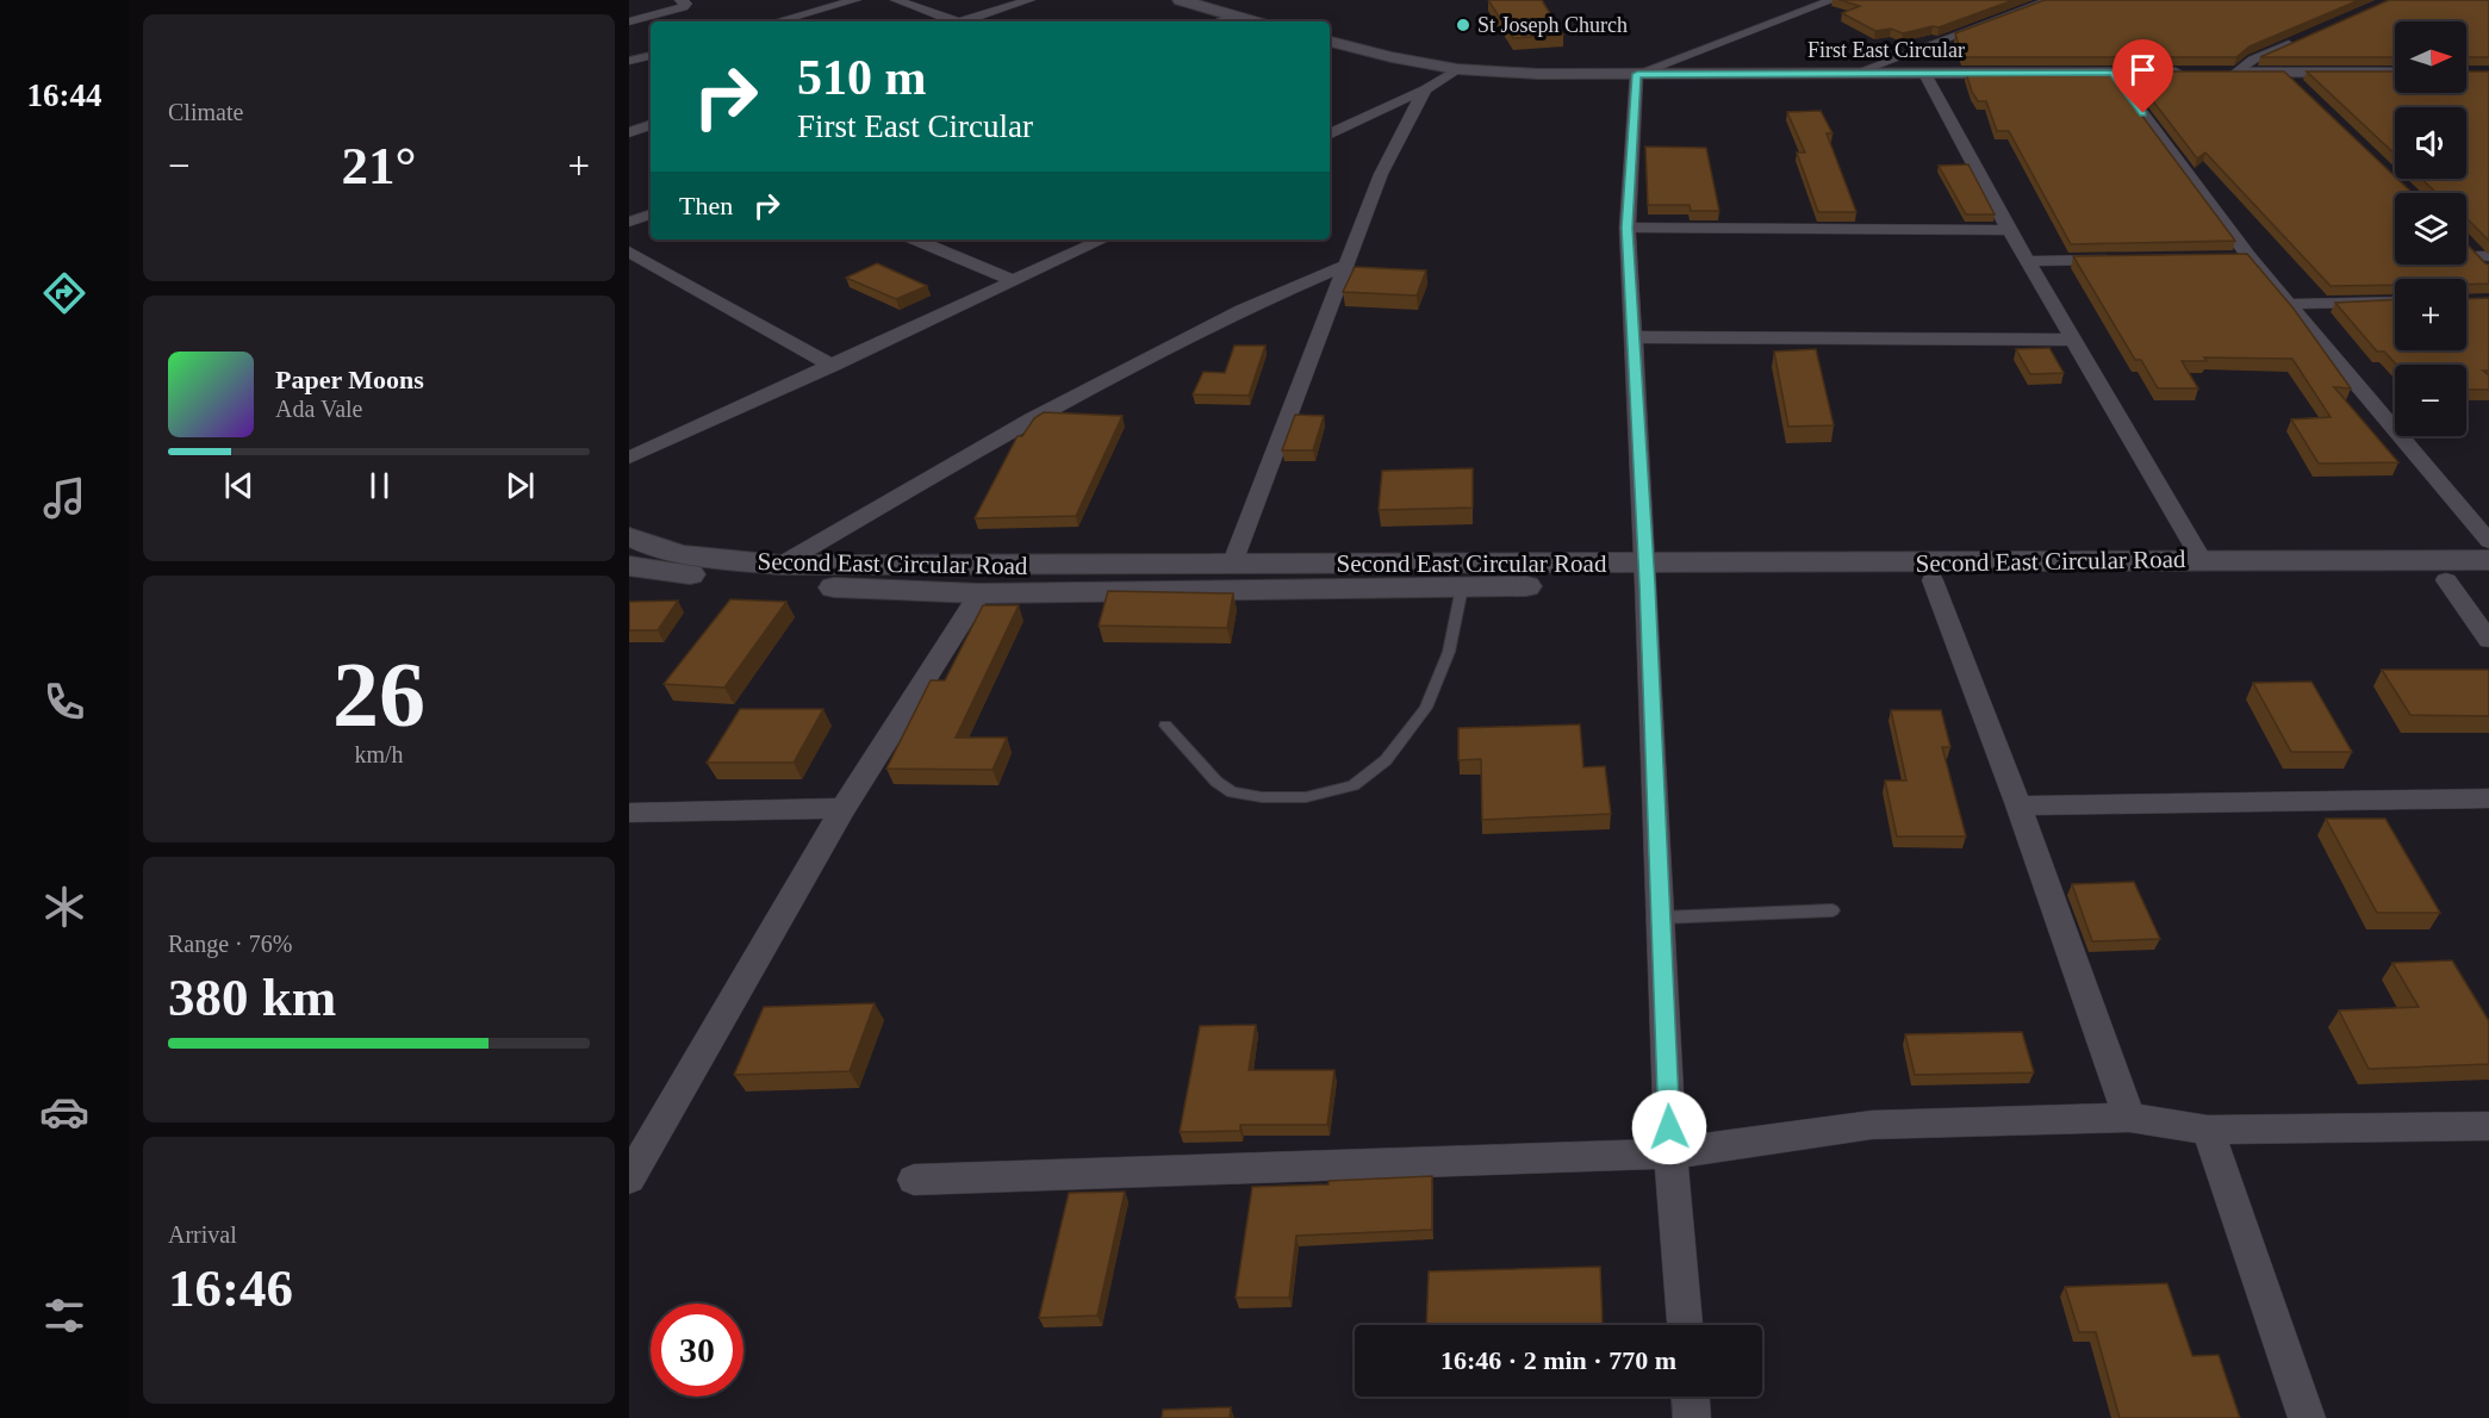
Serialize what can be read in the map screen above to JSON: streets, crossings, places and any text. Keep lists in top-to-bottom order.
{
  "streets": {
    "main road": ["First East Circular", "Second East Circular Road"]
  },
  "places": ["St Joseph Church"],
  "north": "right",
  "page": {
    "tabs": "16:44",
    "tile": [
      "Climate",
      ["26", "km/h"],
      ["Range · 76%", "380 km"],
      ["Arrival", "16:46"]
    ],
    "map_buttons": ["+", "−"],
    "turn": ["510 m", "First East Circular"],
    "heat": ["−", "21°", "+"],
    "then": "Then",
    "song": ["Paper Moons", "Ada Vale"],
    "limit": "30",
    "trip": "16:46 · 2 min · 770 m"
  }
}
